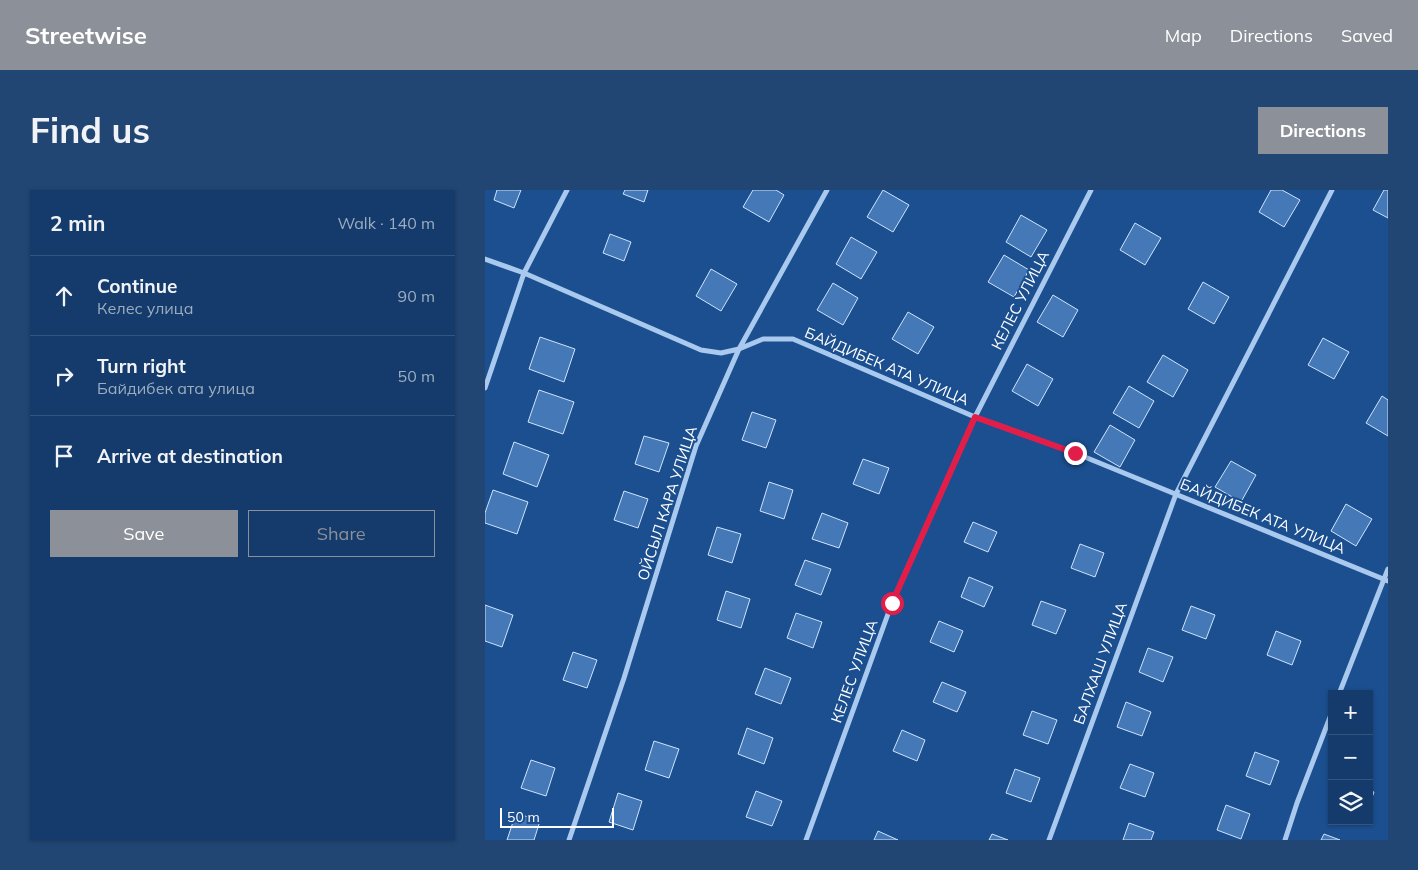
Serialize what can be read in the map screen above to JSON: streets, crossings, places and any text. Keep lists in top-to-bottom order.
{
  "streets": {
    "street": [
      "КЕЛЕС УЛИЦА",
      "БАЙДИБЕК АТА УЛИЦА",
      "ОЙСЫЛ КАРА УЛИЦА",
      "БАЛХАШ УЛИЦА"
    ]
  },
  "crossings": [
    ["КЕЛЕС УЛИЦА", "БАЙДИБЕК АТА УЛИЦА"],
    ["БАЙДИБЕК АТА УЛИЦА", "ОЙСЫЛ КАРА УЛИЦА"],
    ["БАЙДИБЕК АТА УЛИЦА", "БАЛХАШ УЛИЦА"]
  ],
  "scale_bar": "50 m",
  "page": {
    "header": "Streetwise",
    "nav": ["Map", "Directions", "Saved"],
    "buttons": [
      "Directions",
      ["Save", "Share"]
    ],
    "title": "Find us",
    "heading": ["2 min", "Walk · 140 m"],
    "list": [
      ["Continue", "Келес улица", "90 m"],
      ["Turn right", "Байдибек ата улица", "50 m"],
      "Arrive at destination"
    ],
    "map_buttons": ["+", "−"],
    "scale": "50 m"
  }
}
